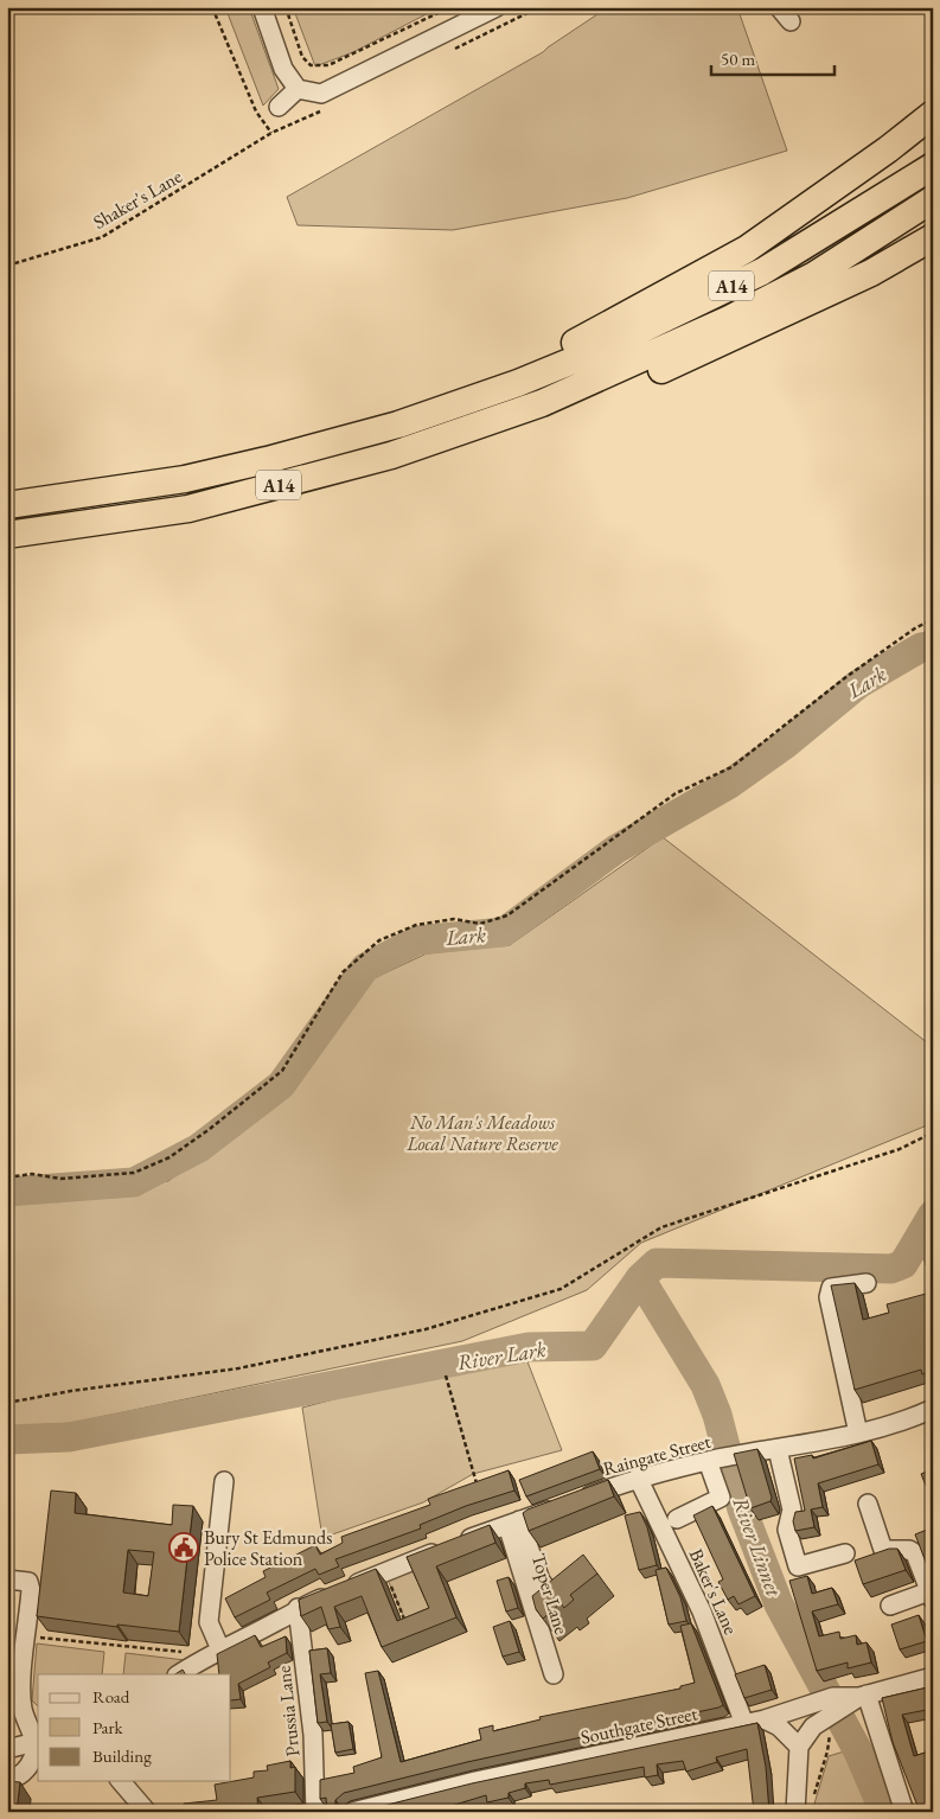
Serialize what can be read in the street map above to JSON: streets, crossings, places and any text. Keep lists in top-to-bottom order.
{
  "streets": {
    "highway": ["A14"],
    "street": [
      "Raingate Street",
      "Baker's Lane",
      "Toper Lane",
      "Prussia Lane",
      "Southgate Street"
    ],
    "path": ["Shaker's Lane"]
  },
  "crossings": [
    ["Raingate Street", "Baker's Lane"],
    ["Raingate Street", "Toper Lane"],
    ["Raingate Street", "Prussia Lane"],
    ["Baker's Lane", "Southgate Street"]
  ],
  "water": ["Lark", "River Lark", "River Linnet"],
  "parks": ["No Man's Meadows Local Nature Reserve"],
  "places": {
    "public building": ["Bury St Edmunds Police Station"]
  },
  "legend": ["Road", "Park", "Building"],
  "scale_bar": "50 m"
}
